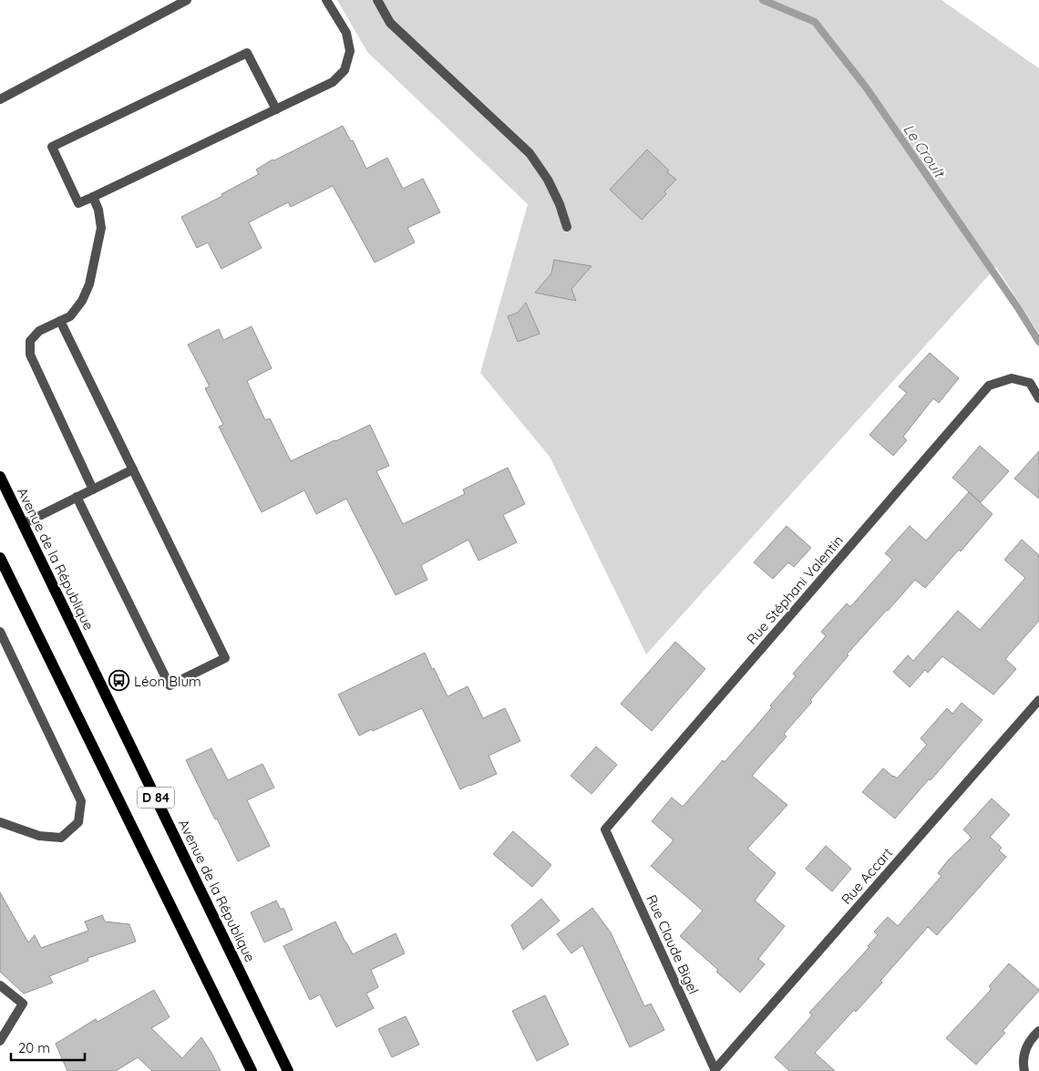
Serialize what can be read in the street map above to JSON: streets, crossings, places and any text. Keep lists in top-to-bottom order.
{
  "streets": {
    "main road": ["Avenue de la République", "D 84"],
    "street": ["Rue Stéphani Valentin", "Rue Accart", "Rue Claude Bigel"]
  },
  "crossings": [
    ["Rue Stéphani Valentin", "Rue Claude Bigel"],
    ["Rue Accart", "Rue Claude Bigel"]
  ],
  "water": ["Le Croult"],
  "places": {
    "bus stop": ["Léon Blum"]
  },
  "scale_bar": "20 m"
}
